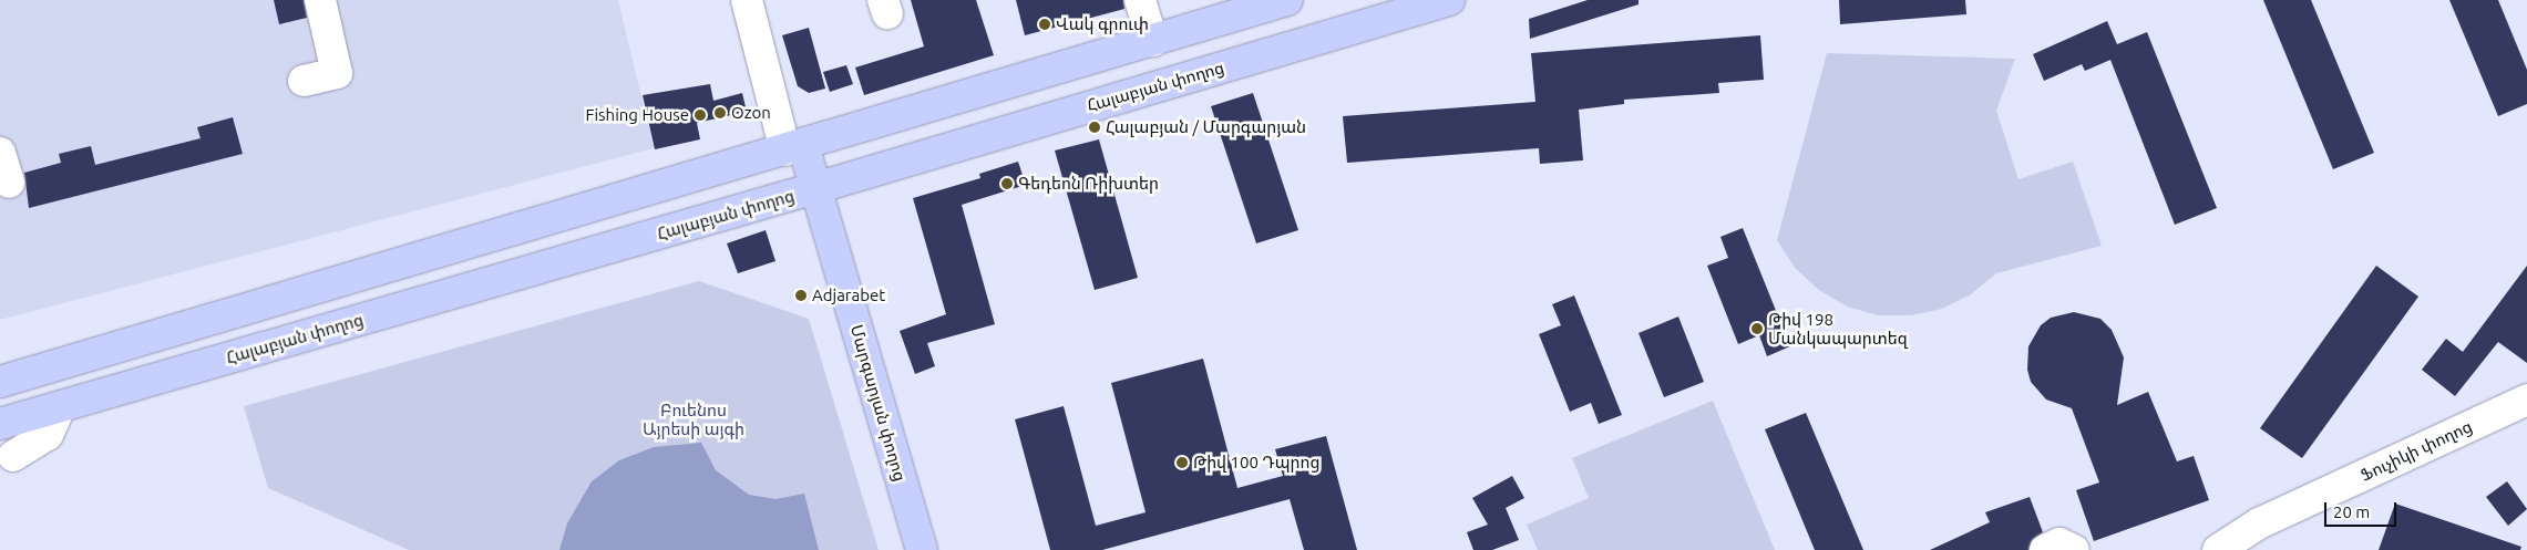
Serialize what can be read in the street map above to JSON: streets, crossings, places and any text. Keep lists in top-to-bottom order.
{
  "streets": {
    "main road": ["Հալաբյան փողոց", "Մարգարյան փողոց"],
    "street": ["Ֆուչիկի փողոց"]
  },
  "crossings": [
    ["Հալաբյան փողոց", "Մարգարյան փողոց"]
  ],
  "parks": ["Բուենոս Այրեսի այգի"],
  "places": [
    "Վակ գրուփ",
    "Ozon",
    "Fishing House",
    "Հալաբյան / Մարգարյան",
    "Գեդեոն Ռիխտեր",
    "Adjarabet",
    "Թիվ 198 Մանկապարտեզ",
    "Թիվ 100 Դպրոց"
  ],
  "scale_bar": "20 m"
}
